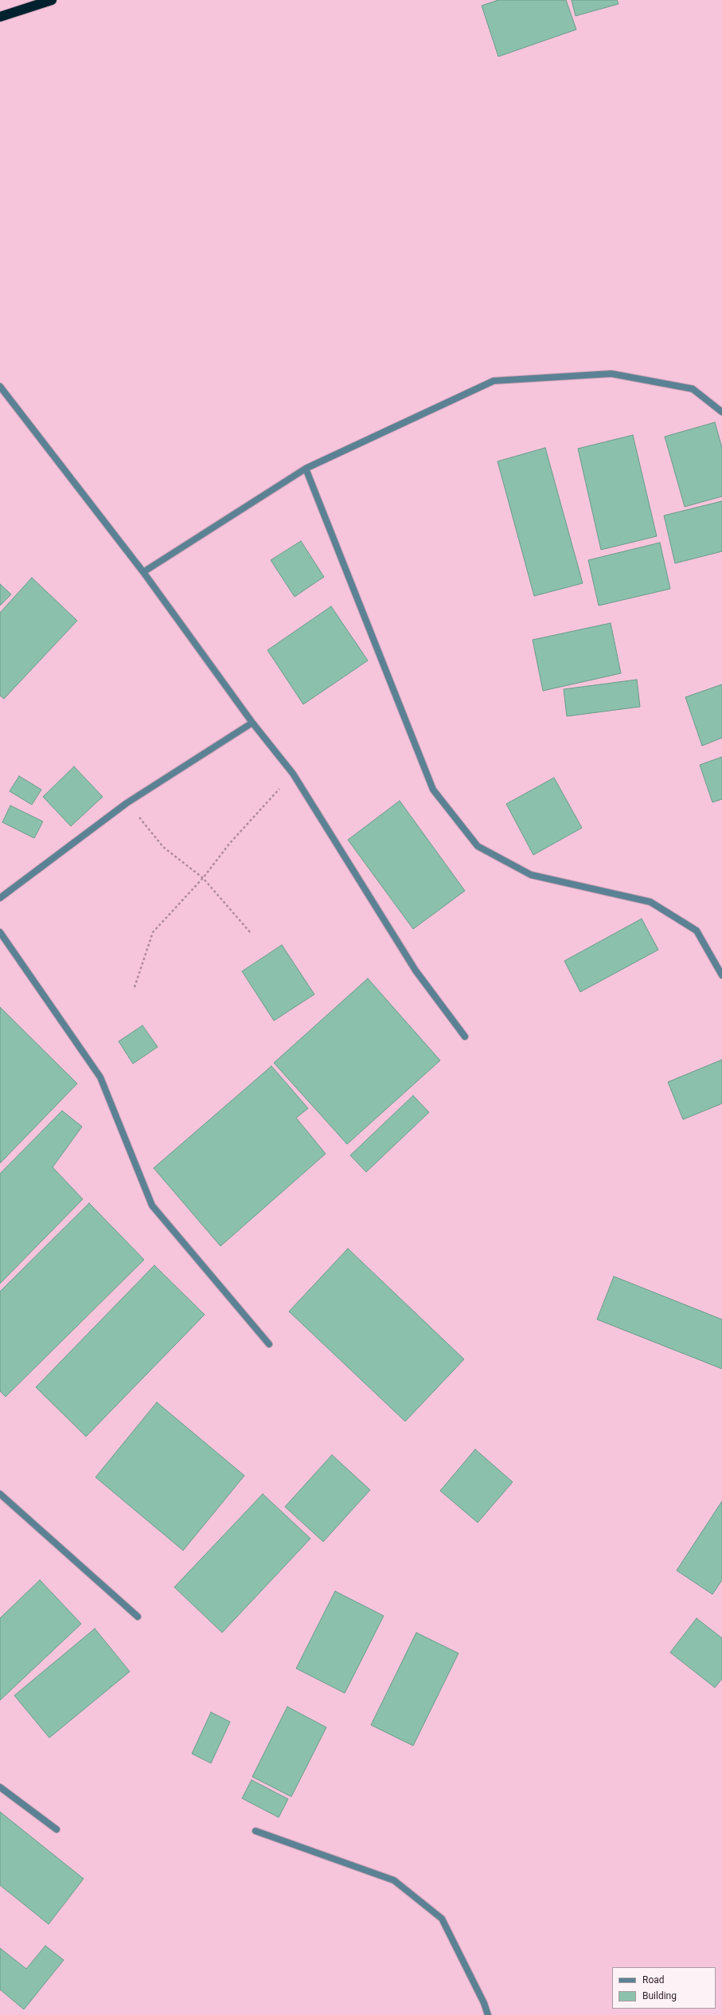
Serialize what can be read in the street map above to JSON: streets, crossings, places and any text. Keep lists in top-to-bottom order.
{
  "legend": ["Road", "Building"]
}
